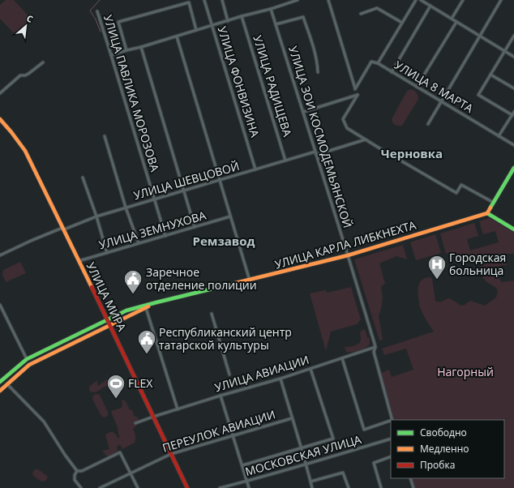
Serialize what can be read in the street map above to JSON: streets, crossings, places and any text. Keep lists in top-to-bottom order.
{
  "streets": {
    "main road": ["УЛИЦА КАРЛА ЛИБКНЕХТА", "УЛИЦА МИРА"],
    "street": [
      "УЛИЦА ФОНВИЗИНА",
      "УЛИЦА РАДИЩЕВА",
      "УЛИЦА 8 МАРТА",
      "УЛИЦА ПАВЛИКА МОРОЗОВА",
      "УЛИЦА ЗОИ КОСМОДЕМЬЯНСКОЙ",
      "УЛИЦА ШЕВЦОВОЙ",
      "УЛИЦА ЗЕМНУХОВА",
      "УЛИЦА АВИАЦИИ",
      "ПЕРЕУЛОК АВИАЦИИ",
      "МОСКОВСКАЯ УЛИЦА"
    ]
  },
  "crossings": [
    ["УЛИЦА ФОНВИЗИНА", "УЛИЦА ШЕВЦОВОЙ"],
    ["УЛИЦА РАДИЩЕВА", "УЛИЦА ШЕВЦОВОЙ"],
    ["УЛИЦА ПАВЛИКА МОРОЗОВА", "УЛИЦА ШЕВЦОВОЙ"],
    ["УЛИЦА ПАВЛИКА МОРОЗОВА", "УЛИЦА ЗЕМНУХОВА"],
    ["УЛИЦА ЗОИ КОСМОДЕМЬЯНСКОЙ", "УЛИЦА ШЕВЦОВОЙ"],
    ["УЛИЦА ЗОИ КОСМОДЕМЬЯНСКОЙ", "УЛИЦА КАРЛА ЛИБКНЕХТА"],
    ["УЛИЦА ЗОИ КОСМОДЕМЬЯНСКОЙ", "УЛИЦА АВИАЦИИ"],
    ["УЛИЦА ШЕВЦОВОЙ", "УЛИЦА МИРА"],
    ["УЛИЦА ЗЕМНУХОВА", "УЛИЦА МИРА"],
    ["УЛИЦА КАРЛА ЛИБКНЕХТА", "УЛИЦА МИРА"],
    ["УЛИЦА МИРА", "УЛИЦА АВИАЦИИ"],
    ["УЛИЦА МИРА", "ПЕРЕУЛОК АВИАЦИИ"]
  ],
  "districts": ["Черновка", "Ремзавод"],
  "parks": ["Нагорный"],
  "places": {
    "hospital": ["Городская больница"],
    "public building": ["Заречное отделение полиции", "Республиканский центр татарской культуры"],
    "sports": ["FLEX"]
  },
  "legend": ["Свободно", "Медленно", "Пробка"],
  "north": "top right"
}
